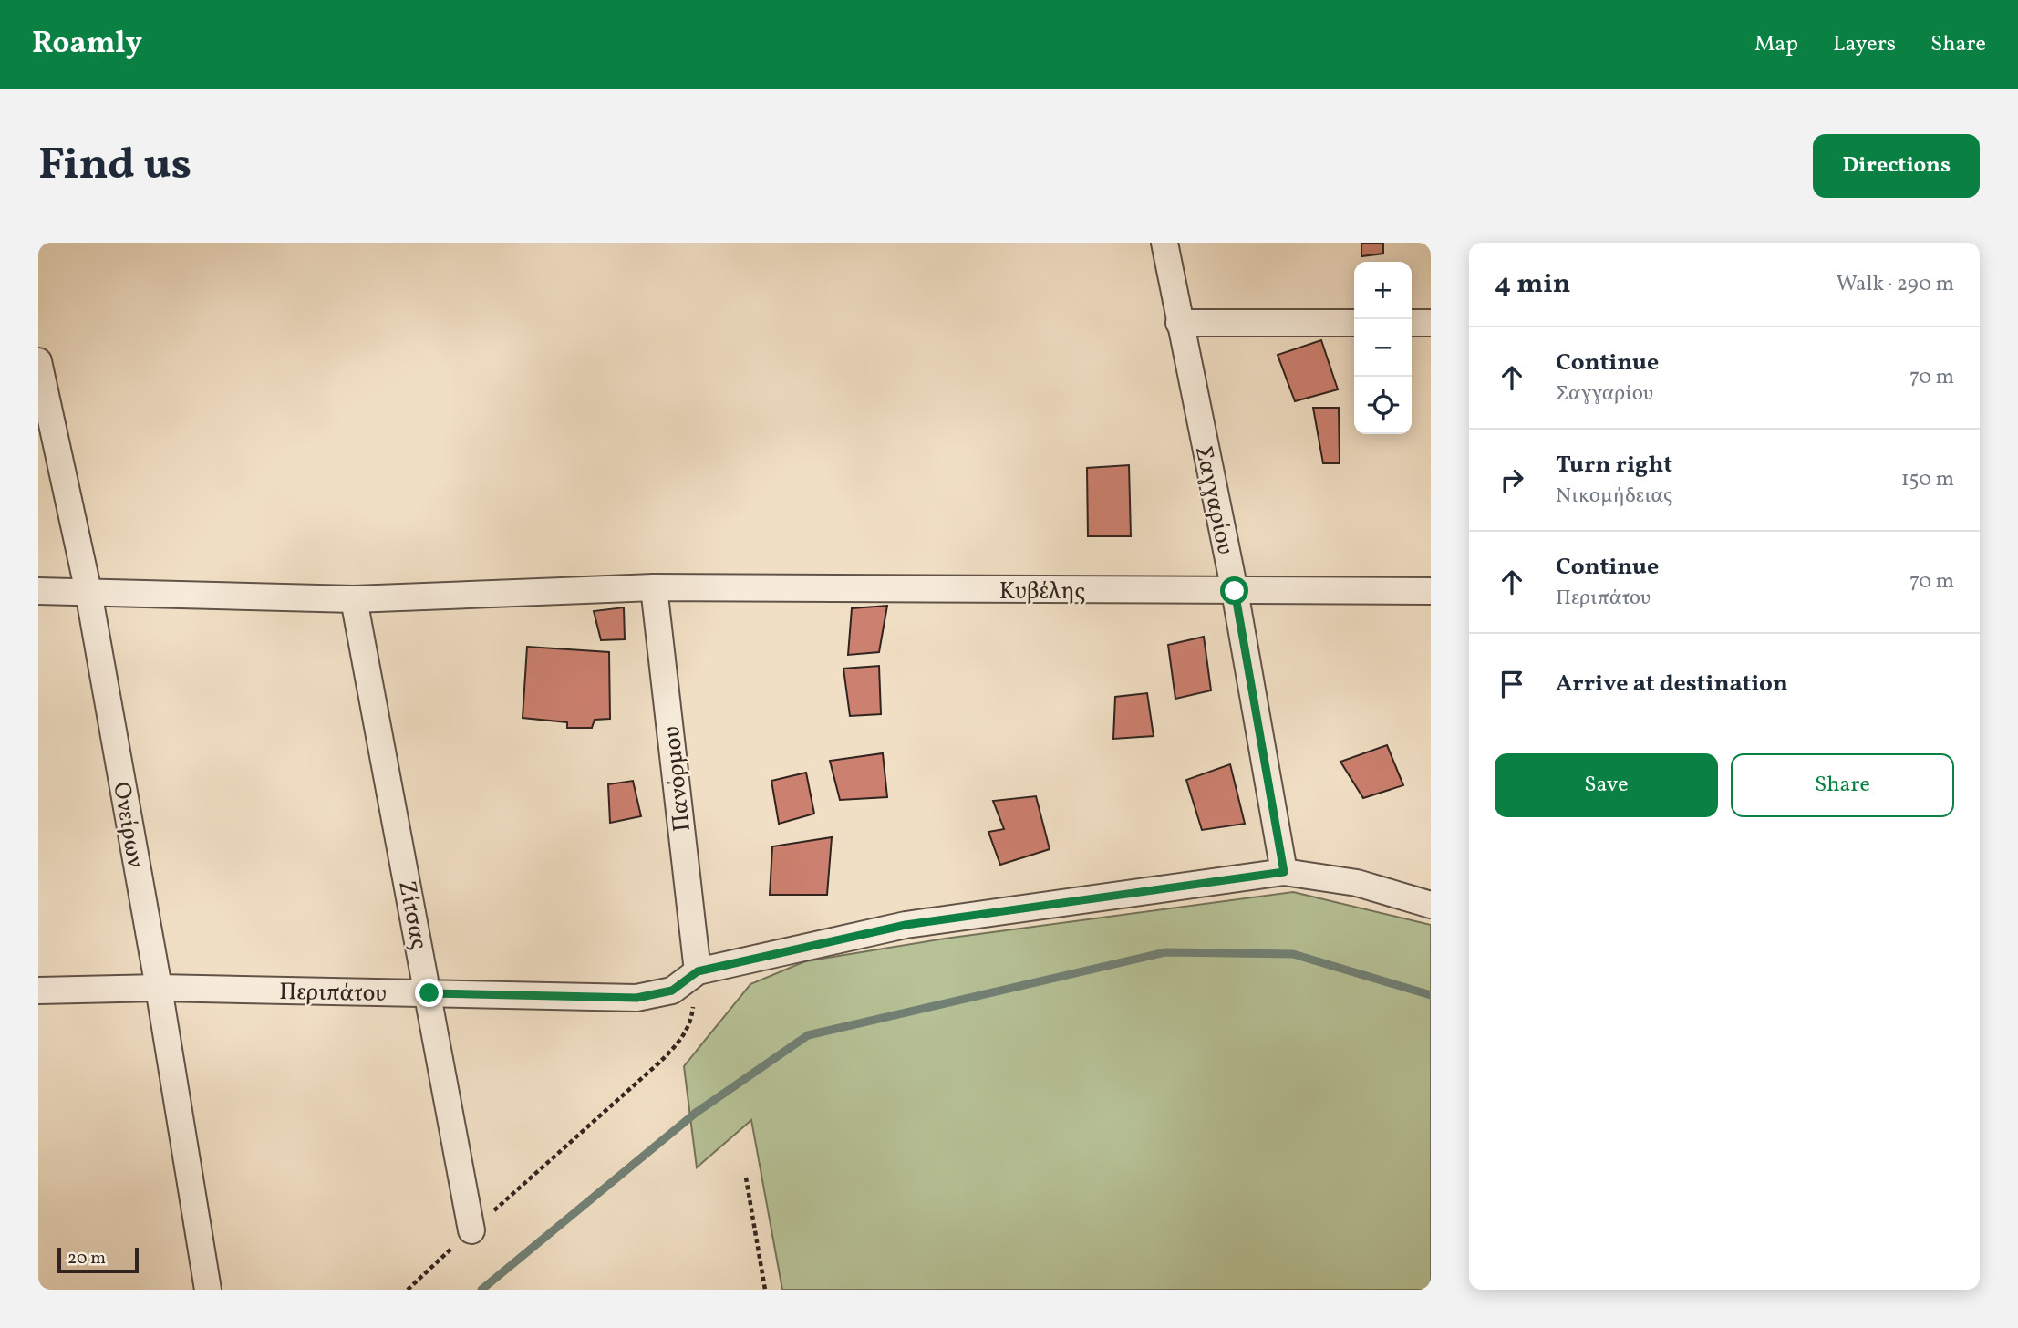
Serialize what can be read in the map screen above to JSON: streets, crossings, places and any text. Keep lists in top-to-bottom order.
{
  "streets": {
    "street": [
      "Σαγγαρίου",
      "Κυβέλης",
      "Πανόρμου",
      "Ονείρων",
      "Ζίτσας",
      "Περιπάτου"
    ]
  },
  "crossings": [
    ["Σαγγαρίου", "Κυβέλης"],
    ["Κυβέλης", "Πανόρμου"],
    ["Κυβέλης", "Ονείρων"],
    ["Κυβέλης", "Ζίτσας"],
    ["Πανόρμου", "Περιπάτου"],
    ["Ονείρων", "Περιπάτου"],
    ["Ζίτσας", "Περιπάτου"]
  ],
  "scale_bar": "20 m",
  "page": {
    "header": "Roamly",
    "nav": ["Map", "Layers", "Share"],
    "buttons": [
      "Directions",
      ["Save", "Share"]
    ],
    "title": "Find us",
    "heading": ["4 min", "Walk · 290 m"],
    "map_buttons": ["+", "−"],
    "list": [
      ["Continue", "Σαγγαρίου", "70 m"],
      ["Turn right", "Νικομήδειας", "150 m"],
      ["Continue", "Περιπάτου", "70 m"],
      "Arrive at destination"
    ],
    "scale": "20 m"
  }
}
